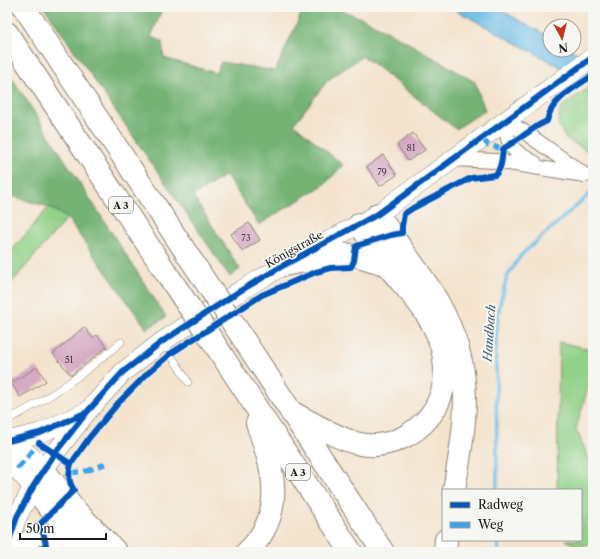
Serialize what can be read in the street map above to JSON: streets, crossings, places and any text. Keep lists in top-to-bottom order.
{
  "streets": {
    "highway": ["A 3"],
    "main road": ["Königstraße"]
  },
  "water": ["Handbach"],
  "house_numbers": [
    "81",
    "79",
    "73",
    "51"
  ],
  "legend": ["Radweg", "Weg"],
  "scale_bar": "50 m",
  "north": "bottom"
}
